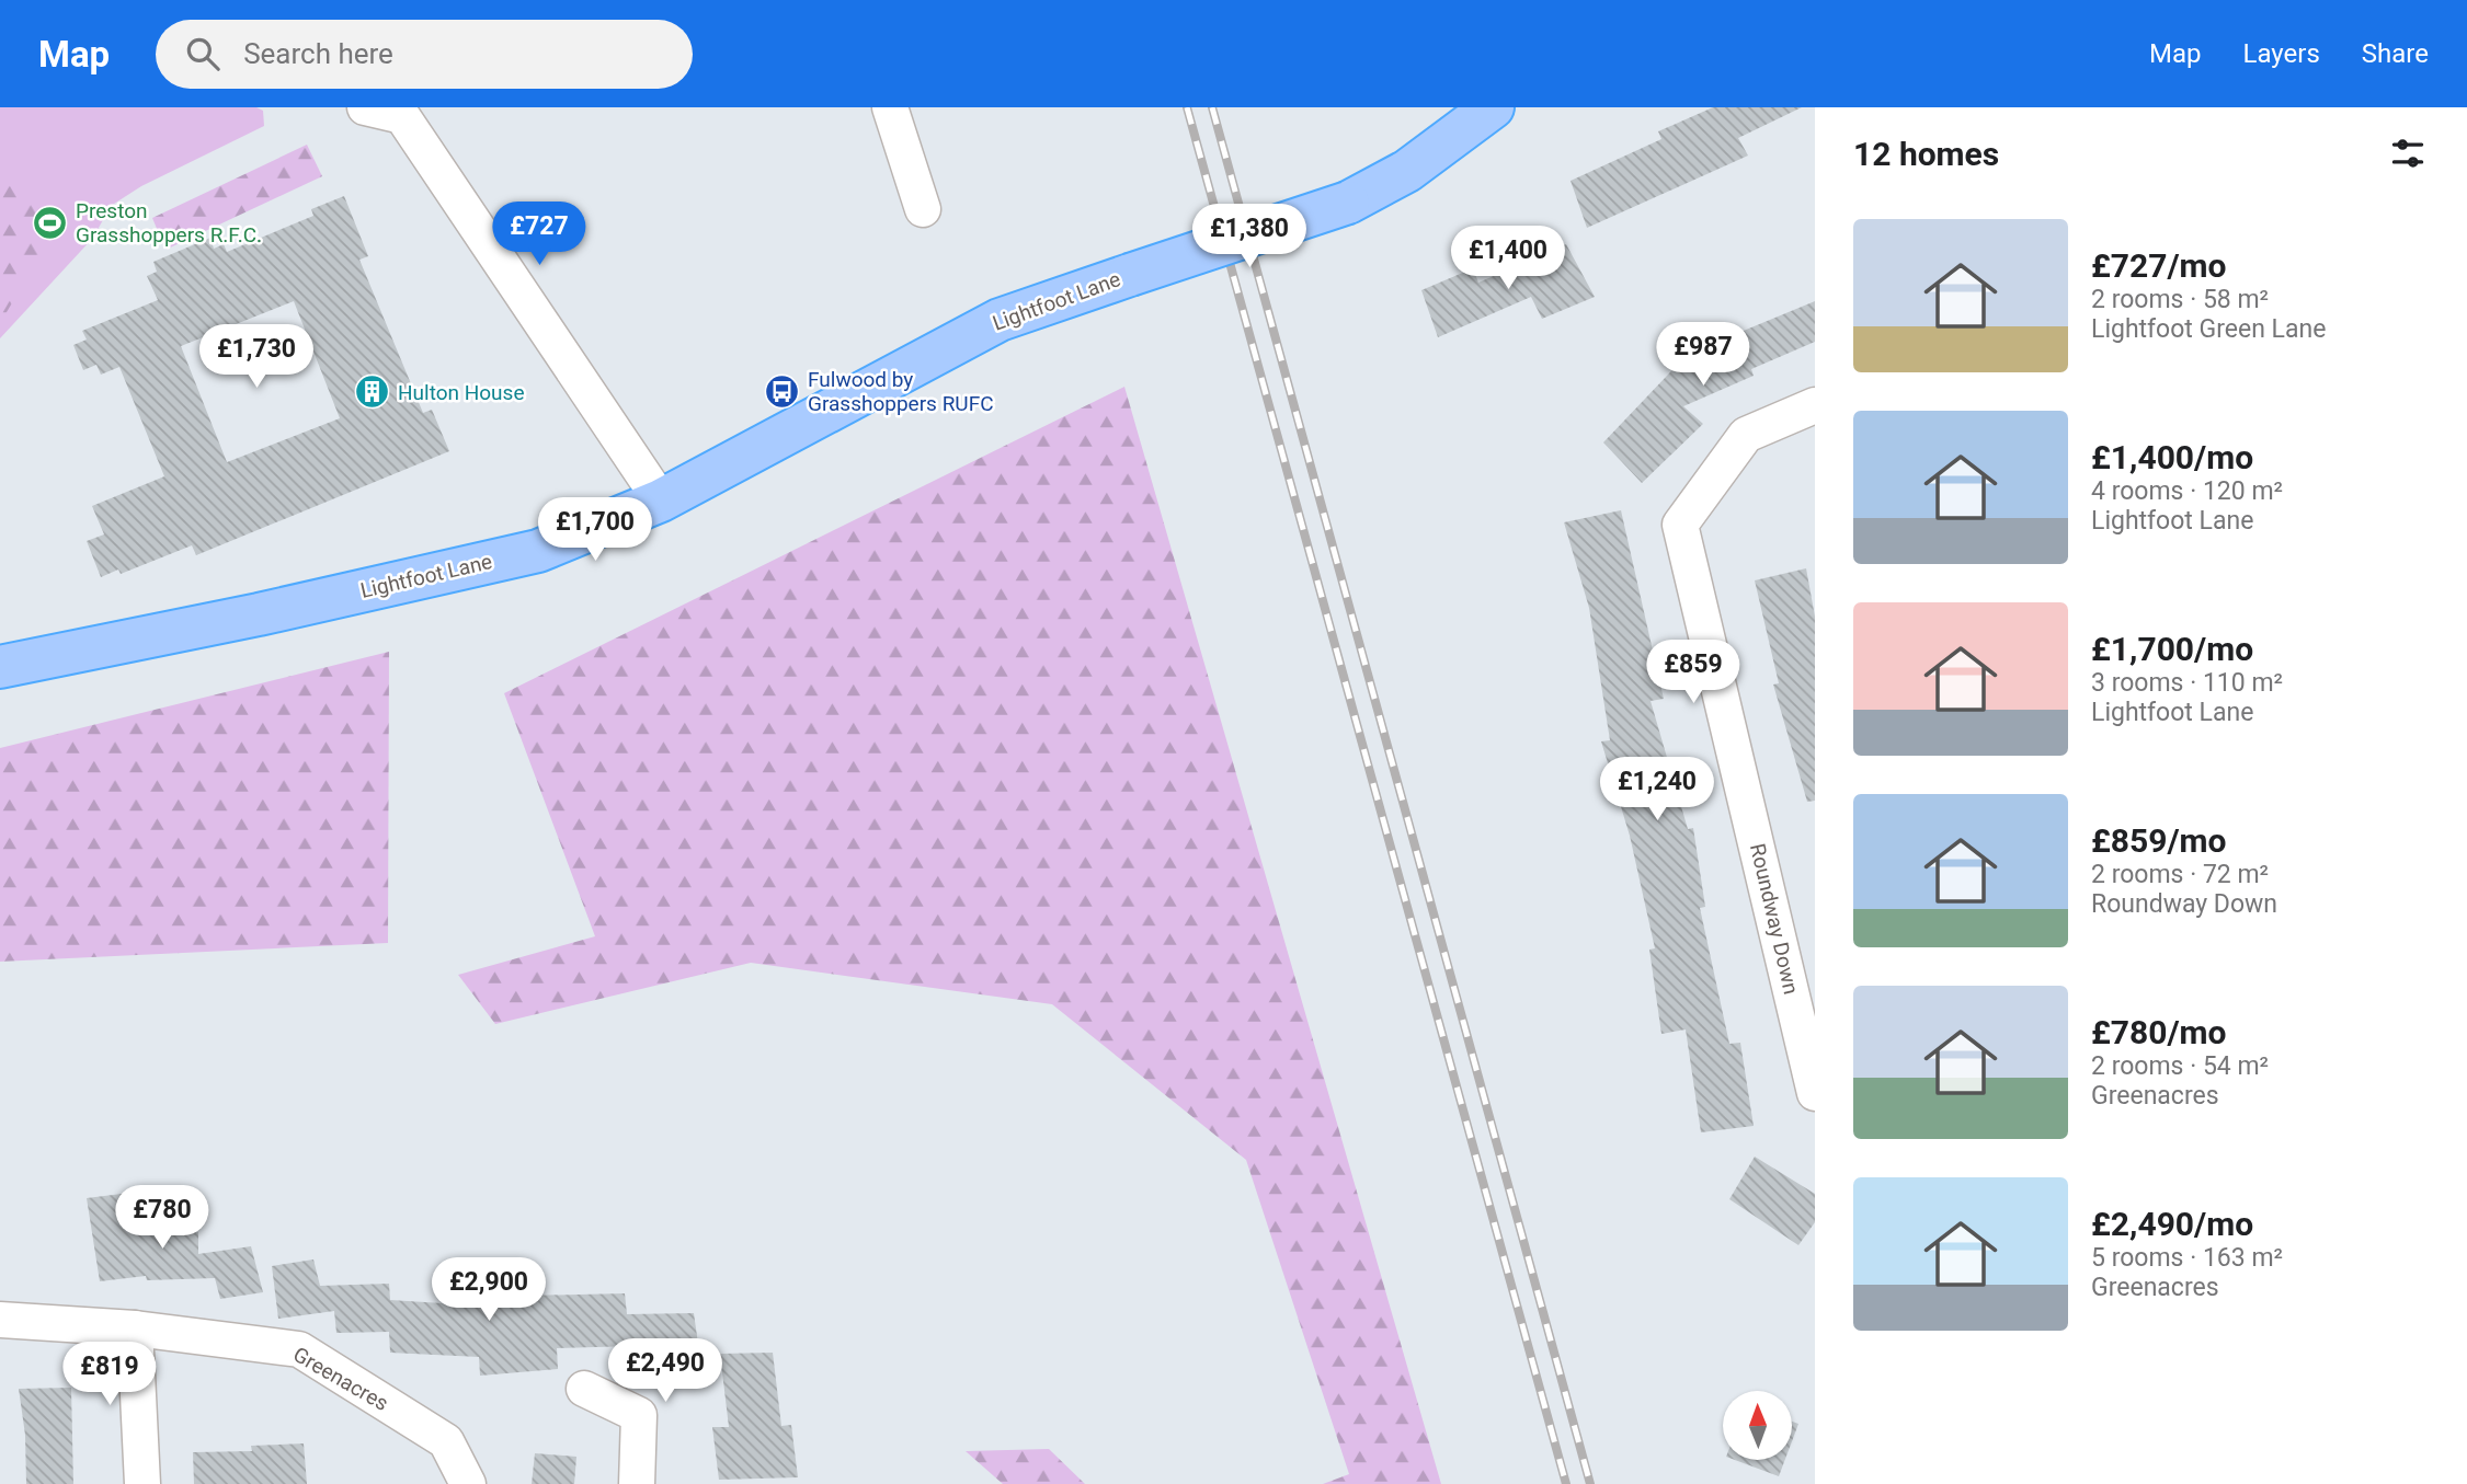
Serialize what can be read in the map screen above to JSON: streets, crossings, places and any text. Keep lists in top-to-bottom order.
{
  "streets": {
    "main road": ["Lightfoot Lane"],
    "street": ["Roundway Down", "Greenacres"]
  },
  "places": {
    "sports": ["Preston Grasshoppers R.F.C."],
    "bus stop": ["Fulwood by Grasshoppers RUFC"],
    "building": ["Hulton House"]
  },
  "north": "top",
  "page": {
    "header": "Map",
    "search": "Search here",
    "nav": ["Map", "Layers", "Share"],
    "heading": "12 homes",
    "list": [
      {
        "name": "£727/mo",
        "note": "2 rooms · 58 m² · Lightfoot Green Lane"
      },
      {
        "name": "£1,400/mo",
        "note": "4 rooms · 120 m² · Lightfoot Lane"
      },
      {
        "name": "£1,700/mo",
        "note": "3 rooms · 110 m² · Lightfoot Lane"
      },
      {
        "name": "£859/mo",
        "note": "2 rooms · 72 m² · Roundway Down"
      },
      {
        "name": "£780/mo",
        "note": "2 rooms · 54 m² · Greenacres"
      },
      {
        "name": "£2,490/mo",
        "note": "5 rooms · 163 m² · Greenacres"
      }
    ],
    "price": [
      "£727",
      "£1,380",
      "£1,400",
      "£987",
      "£1,730",
      "£1,700",
      "£859",
      "£1,240",
      "£780",
      "£2,900",
      "£2,490",
      "£819"
    ]
  }
}
